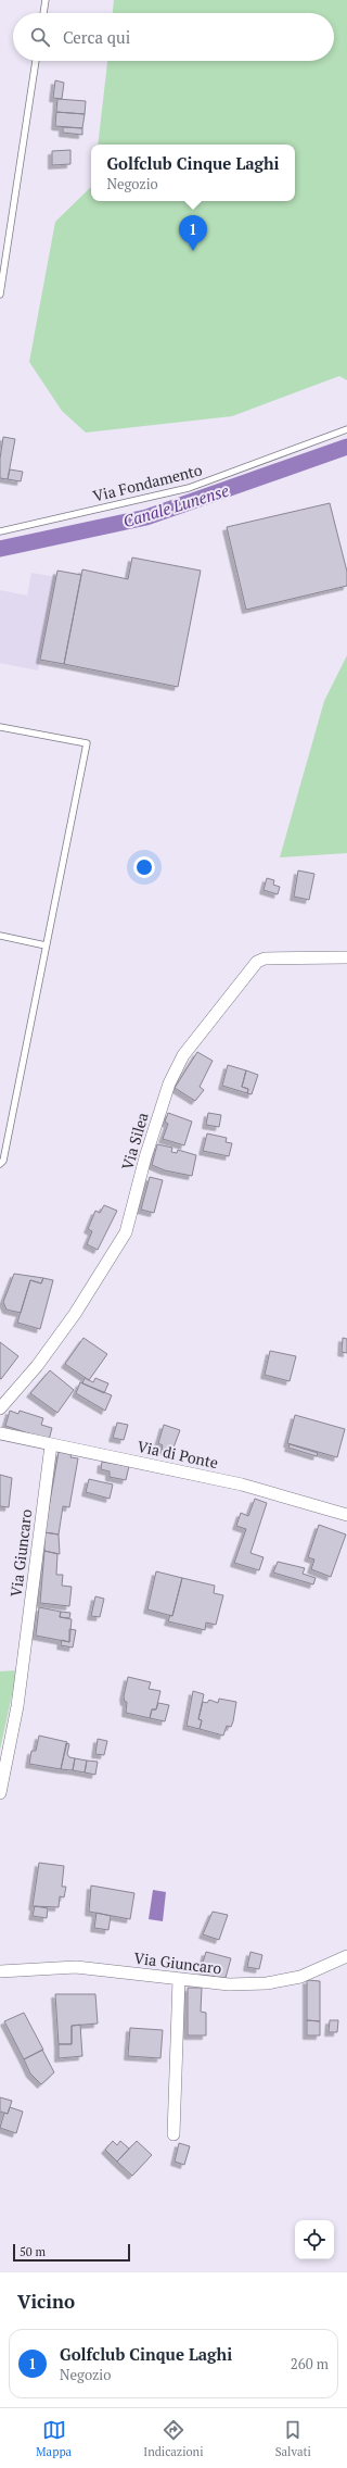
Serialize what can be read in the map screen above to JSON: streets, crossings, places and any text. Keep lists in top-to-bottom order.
{
  "streets": {
    "street": ["Via Silea", "Via di Ponte", "Via Giuncaro"],
    "lane": ["Via Fondamento"]
  },
  "crossings": [
    ["Via di Ponte", "Via Giuncaro"]
  ],
  "water": ["Canale Lunense"],
  "scale_bar": "50 m",
  "page": {
    "search": "Cerca qui",
    "popup": ["Golfclub Cinque Laghi", "Negozio"],
    "pins": "1",
    "scale": "50 m",
    "heading": "Vicino",
    "list": [
      {
        "mark": "1",
        "name": "Golfclub Cinque Laghi",
        "note": "Negozio",
        "value": "260 m"
      }
    ],
    "nav": ["Mappa", "Indicazioni", "Salvati"]
  }
}
